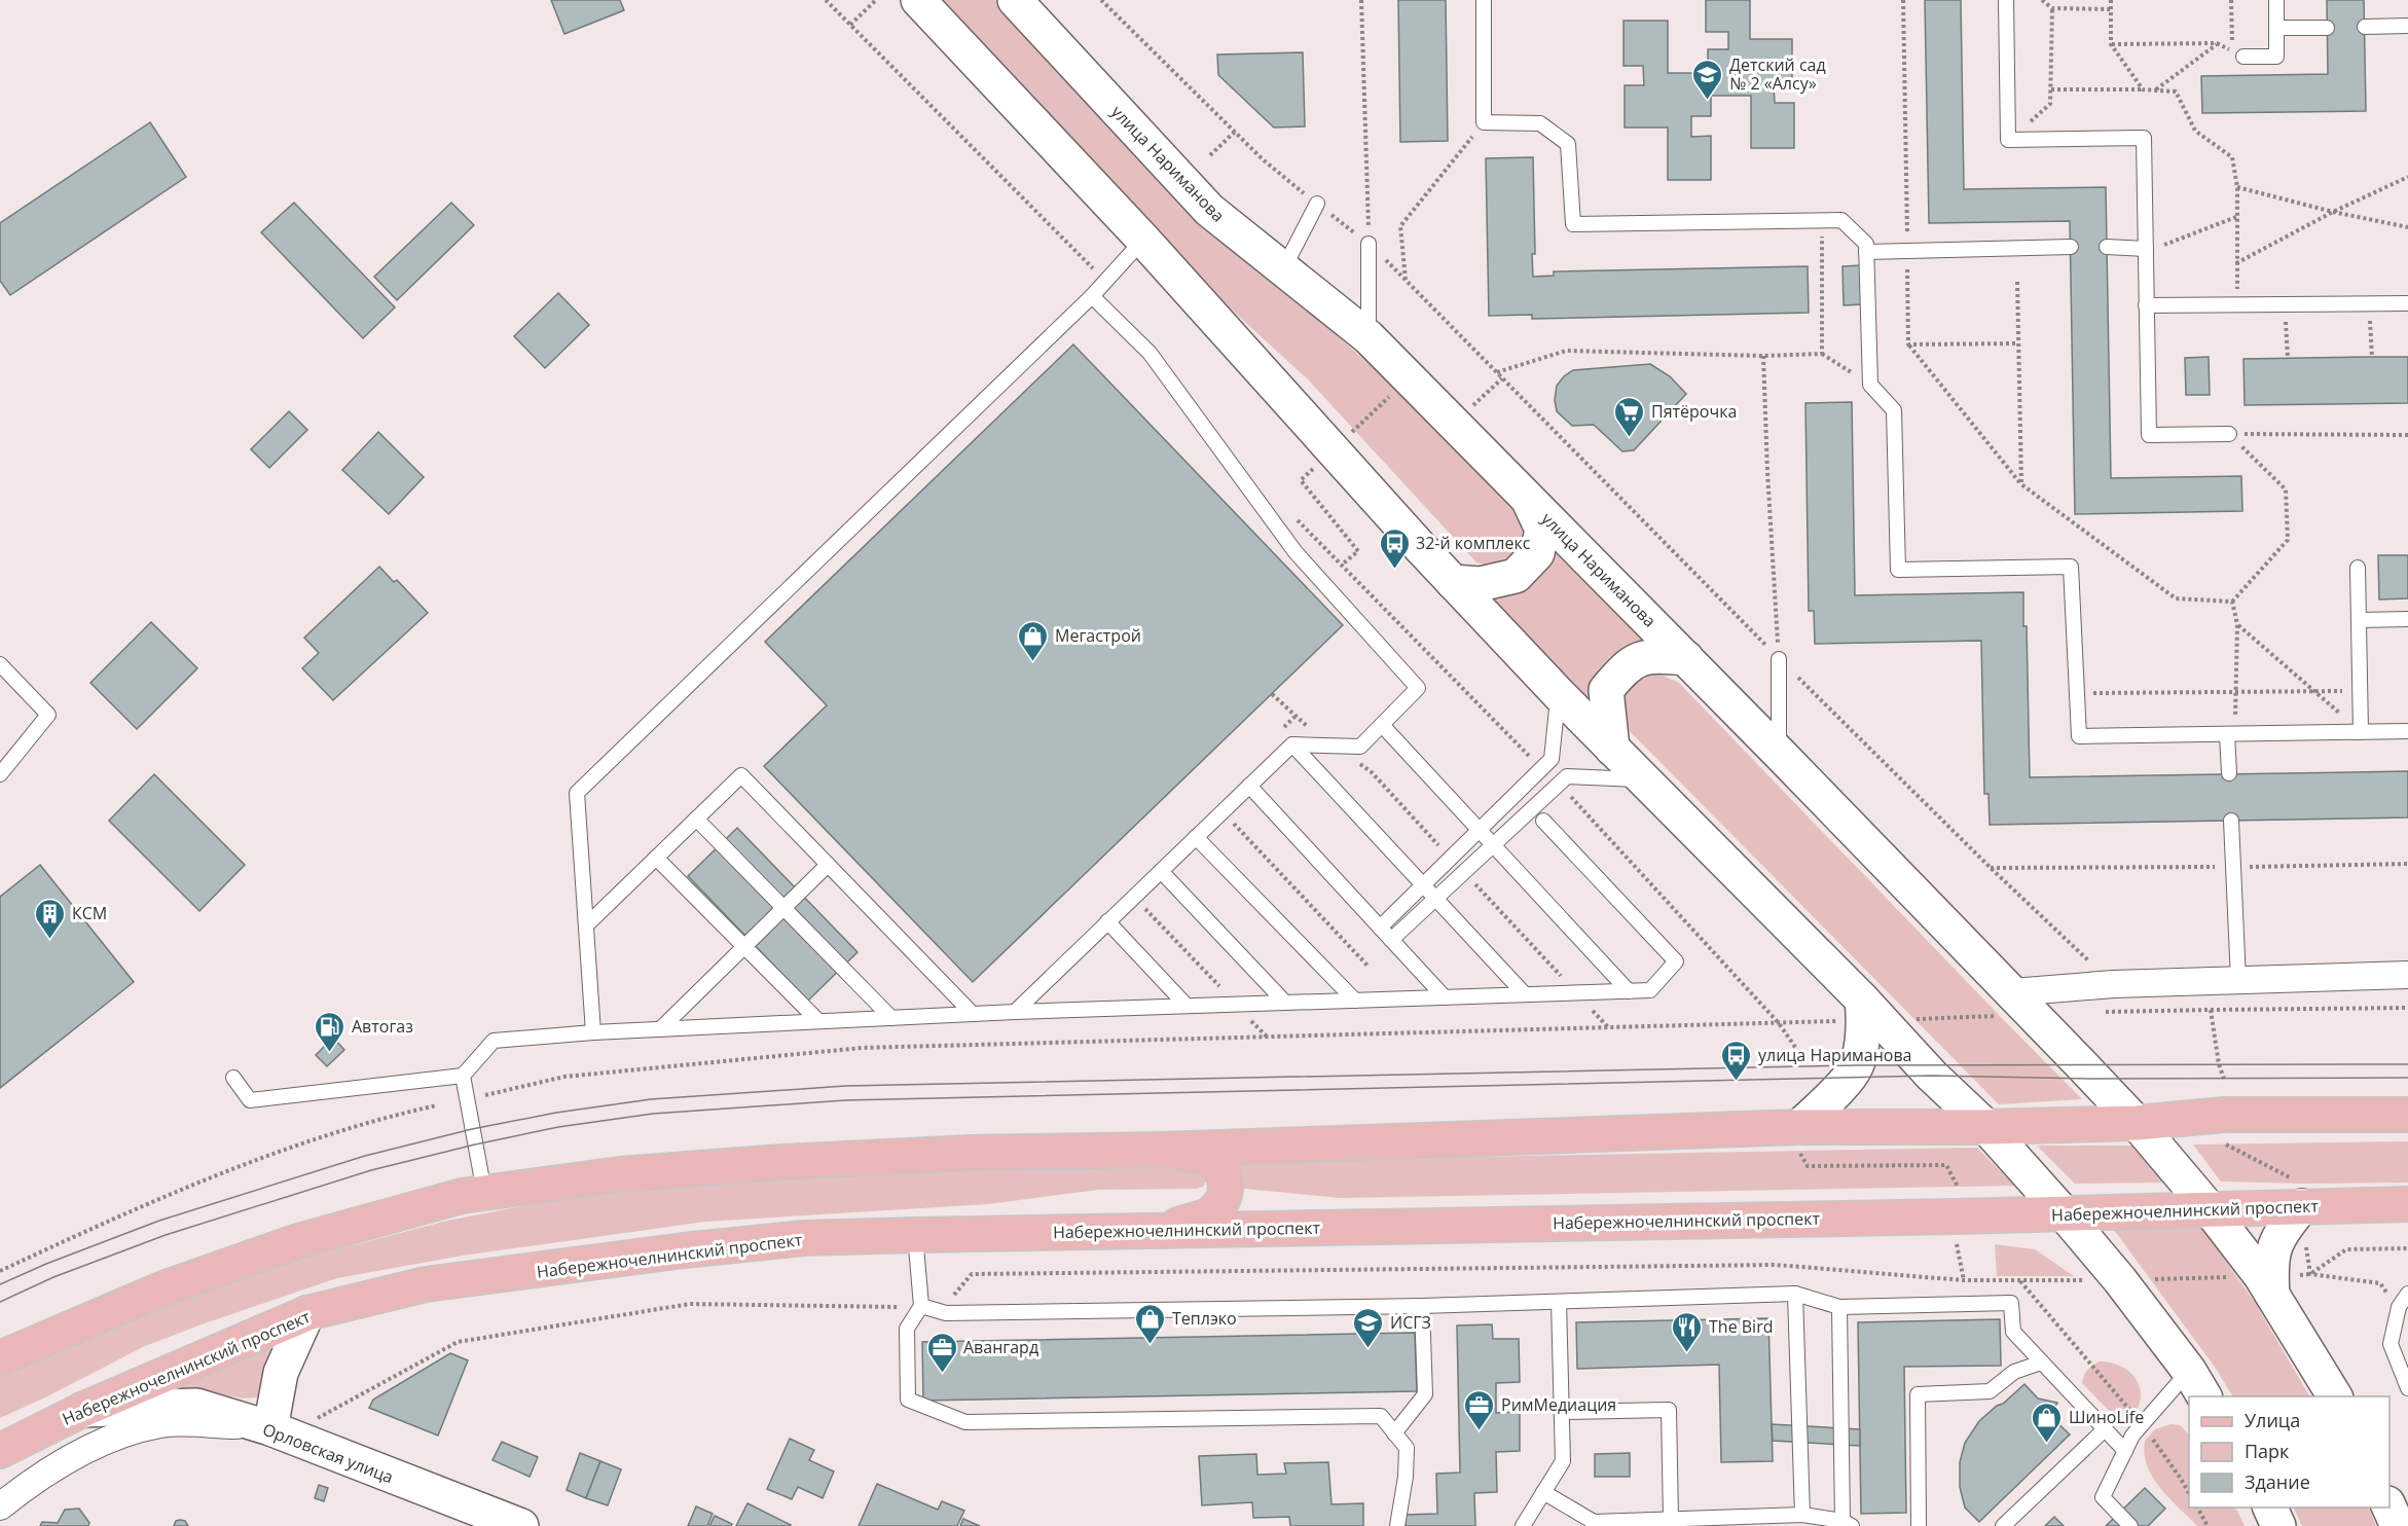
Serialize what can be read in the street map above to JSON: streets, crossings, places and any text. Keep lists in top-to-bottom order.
{
  "streets": {
    "main road": ["улица Нариманова", "Набережночелнинский проспект", "Орловская улица"]
  },
  "crossings": [
    ["улица Нариманова", "Набережночелнинский проспект"]
  ],
  "places": {
    "school or university": ["Детский сад № 2 «Алсу»", "ИСГЗ"],
    "supermarket": ["Пятёрочка"],
    "bus stop": ["32-й комплекс", "улица Нариманова"],
    "shop": ["Мегастрой", "Теплэко", "ШиноLife"],
    "building": ["КСМ"],
    "fuel station": ["Автогаз"],
    "restaurant": ["The Bird"],
    "office": ["Авангард", "РимМедиация"]
  },
  "legend": ["Улица", "Парк", "Здание"]
}
